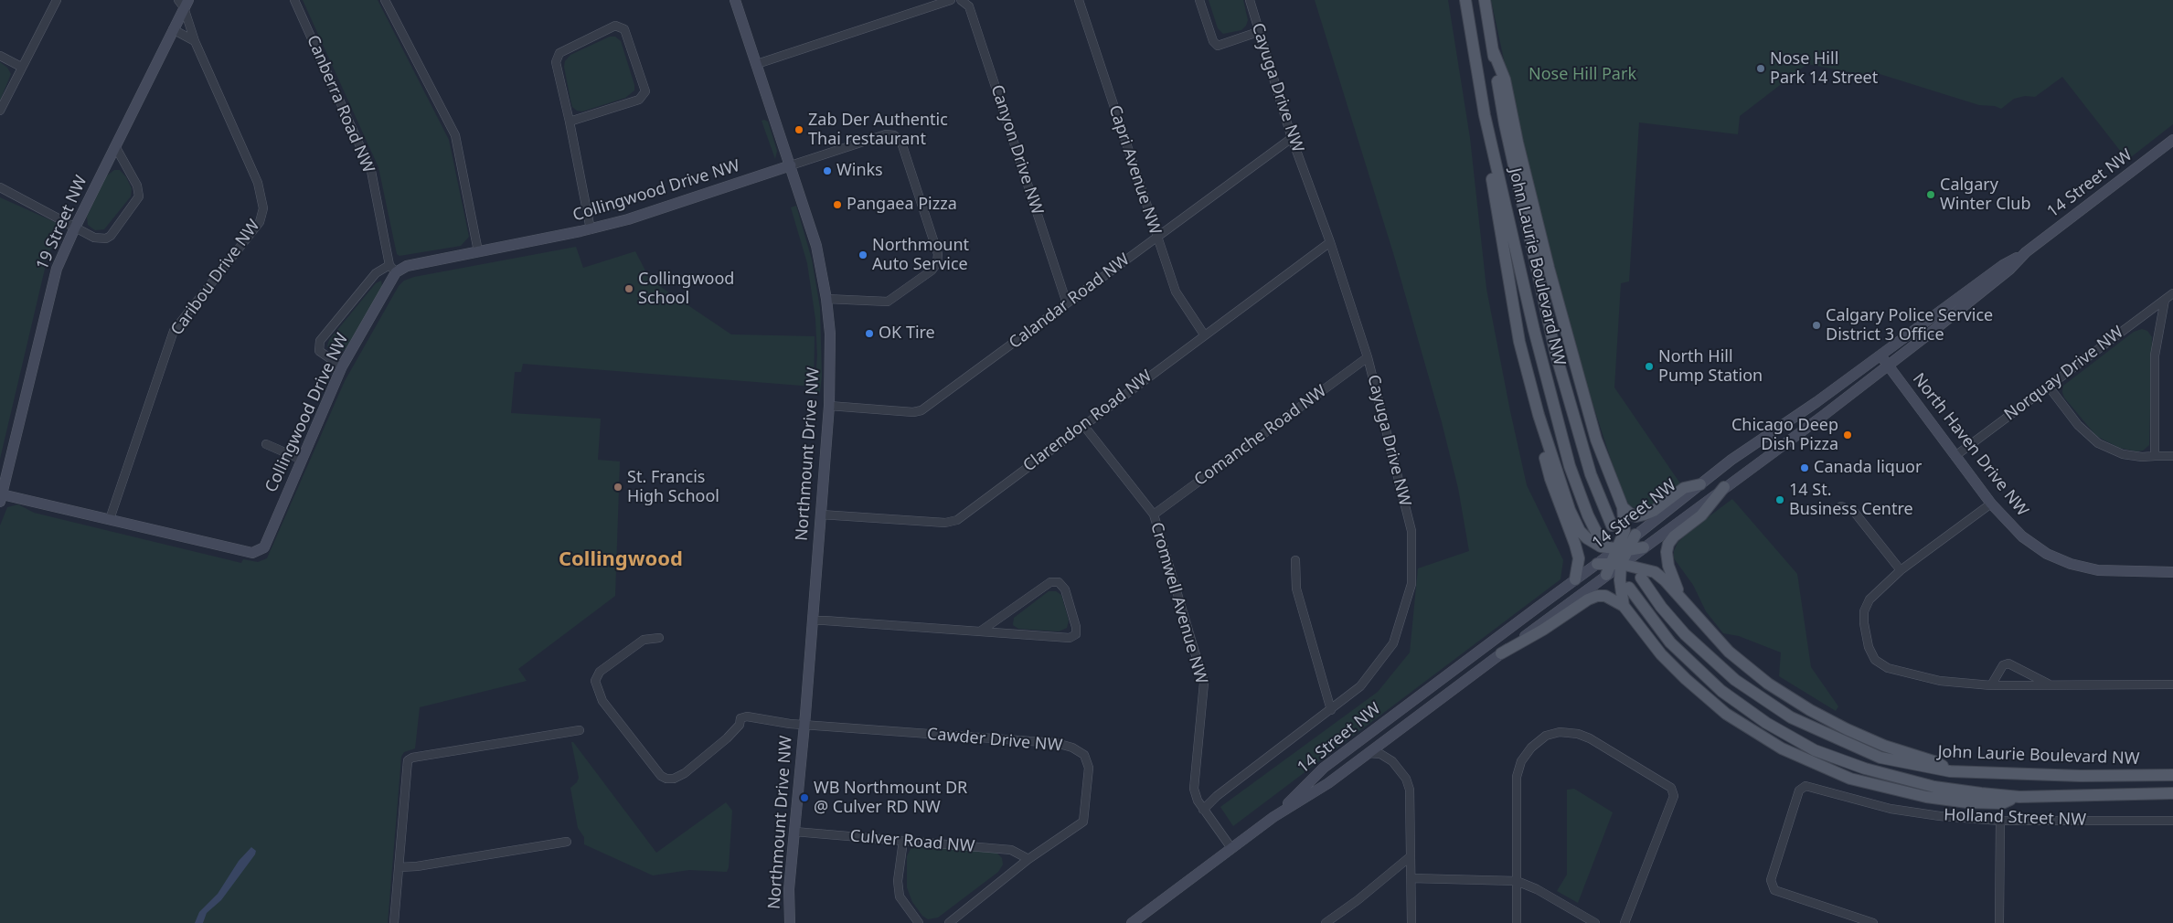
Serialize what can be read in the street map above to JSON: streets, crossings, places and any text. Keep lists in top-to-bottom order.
{
  "streets": {
    "main road": ["John Laurie Boulevard NW"],
    "street": [
      "Cayuga Drive NW",
      "Canberra Road NW",
      "Canyon Drive NW",
      "Capri Avenue NW",
      "14 Street NW",
      "Collingwood Drive NW",
      "19 Street NW",
      "Caribou Drive NW",
      "Calandar Road NW",
      "Norquay Drive NW",
      "Clarendon Road NW",
      "Comanche Road NW",
      "North Haven Drive NW",
      "Northmount Drive NW",
      "Cromwell Avenue NW",
      "Cawder Drive NW",
      "Holland Street NW",
      "Culver Road NW"
    ]
  },
  "crossings": [
    ["Cayuga Drive NW", "Calandar Road NW"],
    ["Cayuga Drive NW", "Clarendon Road NW"],
    ["Cayuga Drive NW", "Comanche Road NW"],
    ["Cayuga Drive NW", "Cromwell Avenue NW"],
    ["Canberra Road NW", "Collingwood Drive NW"],
    ["Canyon Drive NW", "Calandar Road NW"],
    ["Capri Avenue NW", "Calandar Road NW"],
    ["Capri Avenue NW", "Clarendon Road NW"],
    ["14 Street NW", "North Haven Drive NW"],
    ["14 Street NW", "Cromwell Avenue NW"],
    ["Collingwood Drive NW", "19 Street NW"],
    ["Collingwood Drive NW", "Caribou Drive NW"],
    ["Collingwood Drive NW", "Northmount Drive NW"],
    ["19 Street NW", "Caribou Drive NW"],
    ["Calandar Road NW", "Northmount Drive NW"],
    ["Norquay Drive NW", "North Haven Drive NW"],
    ["Clarendon Road NW", "Northmount Drive NW"],
    ["Clarendon Road NW", "Cromwell Avenue NW"],
    ["Comanche Road NW", "Cromwell Avenue NW"],
    ["Northmount Drive NW", "Cawder Drive NW"],
    ["Northmount Drive NW", "Culver Road NW"],
    ["Cawder Drive NW", "Culver Road NW"]
  ],
  "districts": ["Collingwood"],
  "parks": ["Nose Hill Park"],
  "places": [
    "Nose Hill Park 14 Street",
    "Zab Der Authentic Thai restaurant",
    "Winks",
    "Calgary Winter Club",
    "Pangaea Pizza",
    "Northmount Auto Service",
    "Collingwood School",
    "Calgary Police Service District 3 Office",
    "OK Tire",
    "North Hill Pump Station",
    "Chicago Deep Dish Pizza",
    "Canada liquor",
    "St. Francis High School",
    "14 St. Business Centre",
    "WB Northmount DR @ Culver RD NW"
  ]
}
